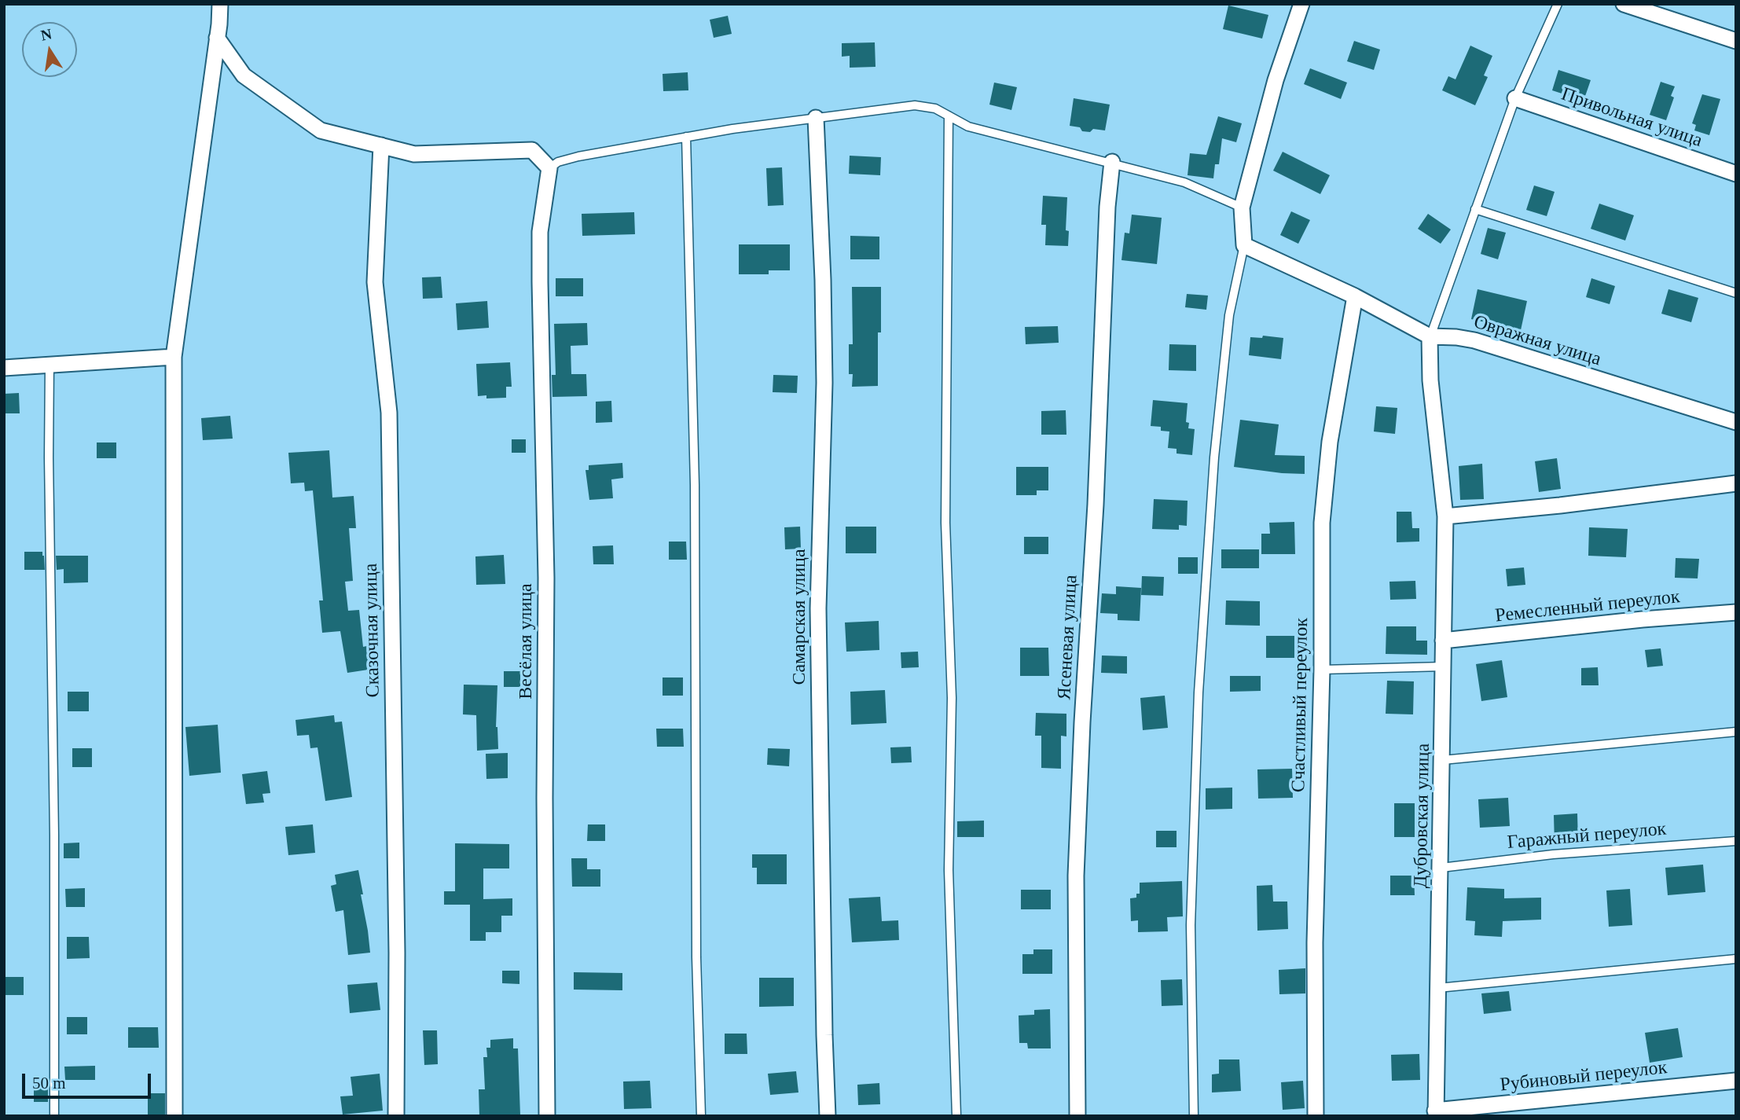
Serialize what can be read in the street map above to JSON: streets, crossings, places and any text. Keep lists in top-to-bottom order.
{
  "streets": {
    "street": [
      "Привольная улица",
      "Овражная улица",
      "Ремесленный переулок",
      "Самарская улица",
      "Сказочная улица",
      "Ясеневая улица",
      "Весёлая улица",
      "Счастливый переулок",
      "Дубровская улица",
      "Рубиновый переулок"
    ],
    "lane": ["Гаражный переулок"]
  },
  "crossings": [
    ["Овражная улица", "Счастливый переулок"],
    ["Овражная улица", "Дубровская улица"],
    ["Ремесленный переулок", "Дубровская улица"],
    ["Дубровская улица", "Гаражный переулок"],
    ["Дубровская улица", "Рубиновый переулок"]
  ],
  "scale_bar": "50 m",
  "north": "top"
}
